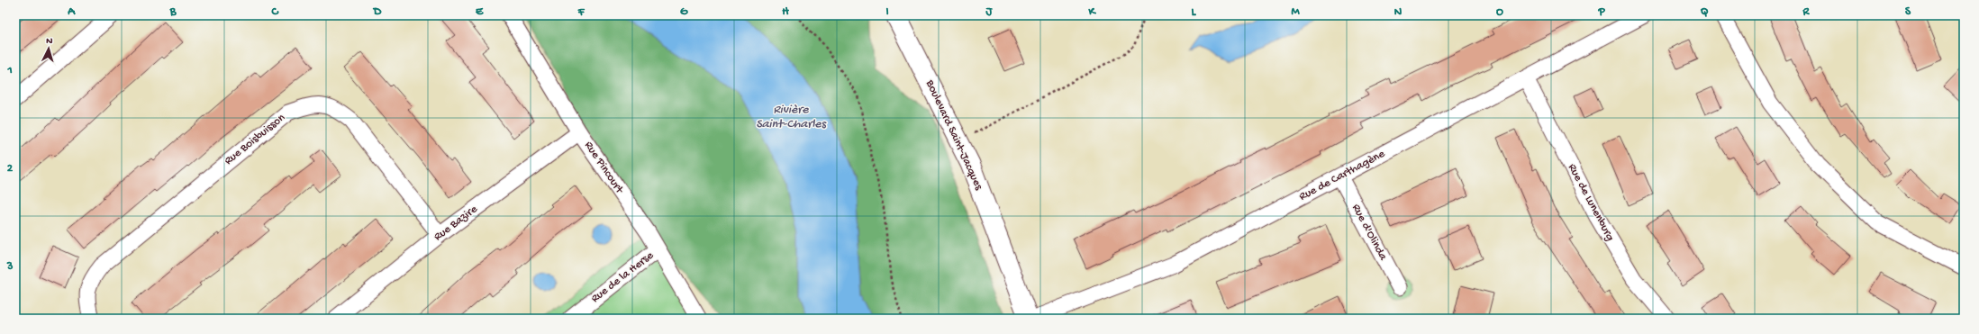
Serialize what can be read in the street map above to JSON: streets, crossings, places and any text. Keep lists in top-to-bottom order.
{
  "streets": {
    "street": [
      "Boulevard Saint-Jacques",
      "Rue Boisbuisson",
      "Rue Pincourt",
      "Rue de Carthagène",
      "Rue de Lunenburg",
      "Rue Bazire",
      "Rue d'Olinda",
      "Rue de la Herse"
    ]
  },
  "crossings": [
    ["Rue Boisbuisson", "Rue Bazire"],
    ["Rue Pincourt", "Rue Bazire"],
    ["Rue Pincourt", "Rue de la Herse"],
    ["Rue de Carthagène", "Rue de Lunenburg"],
    ["Rue de Carthagène", "Rue d'Olinda"]
  ],
  "water": ["Rivière Saint-Charles"],
  "north": "top",
  "grid": {
    "columns": [
      "A",
      "B",
      "C",
      "D",
      "E",
      "F",
      "G",
      "H",
      "I",
      "J",
      "K",
      "L",
      "M",
      "N",
      "O",
      "P",
      "Q",
      "R",
      "S"
    ],
    "rows": ["1", "2", "3"]
  }
}
